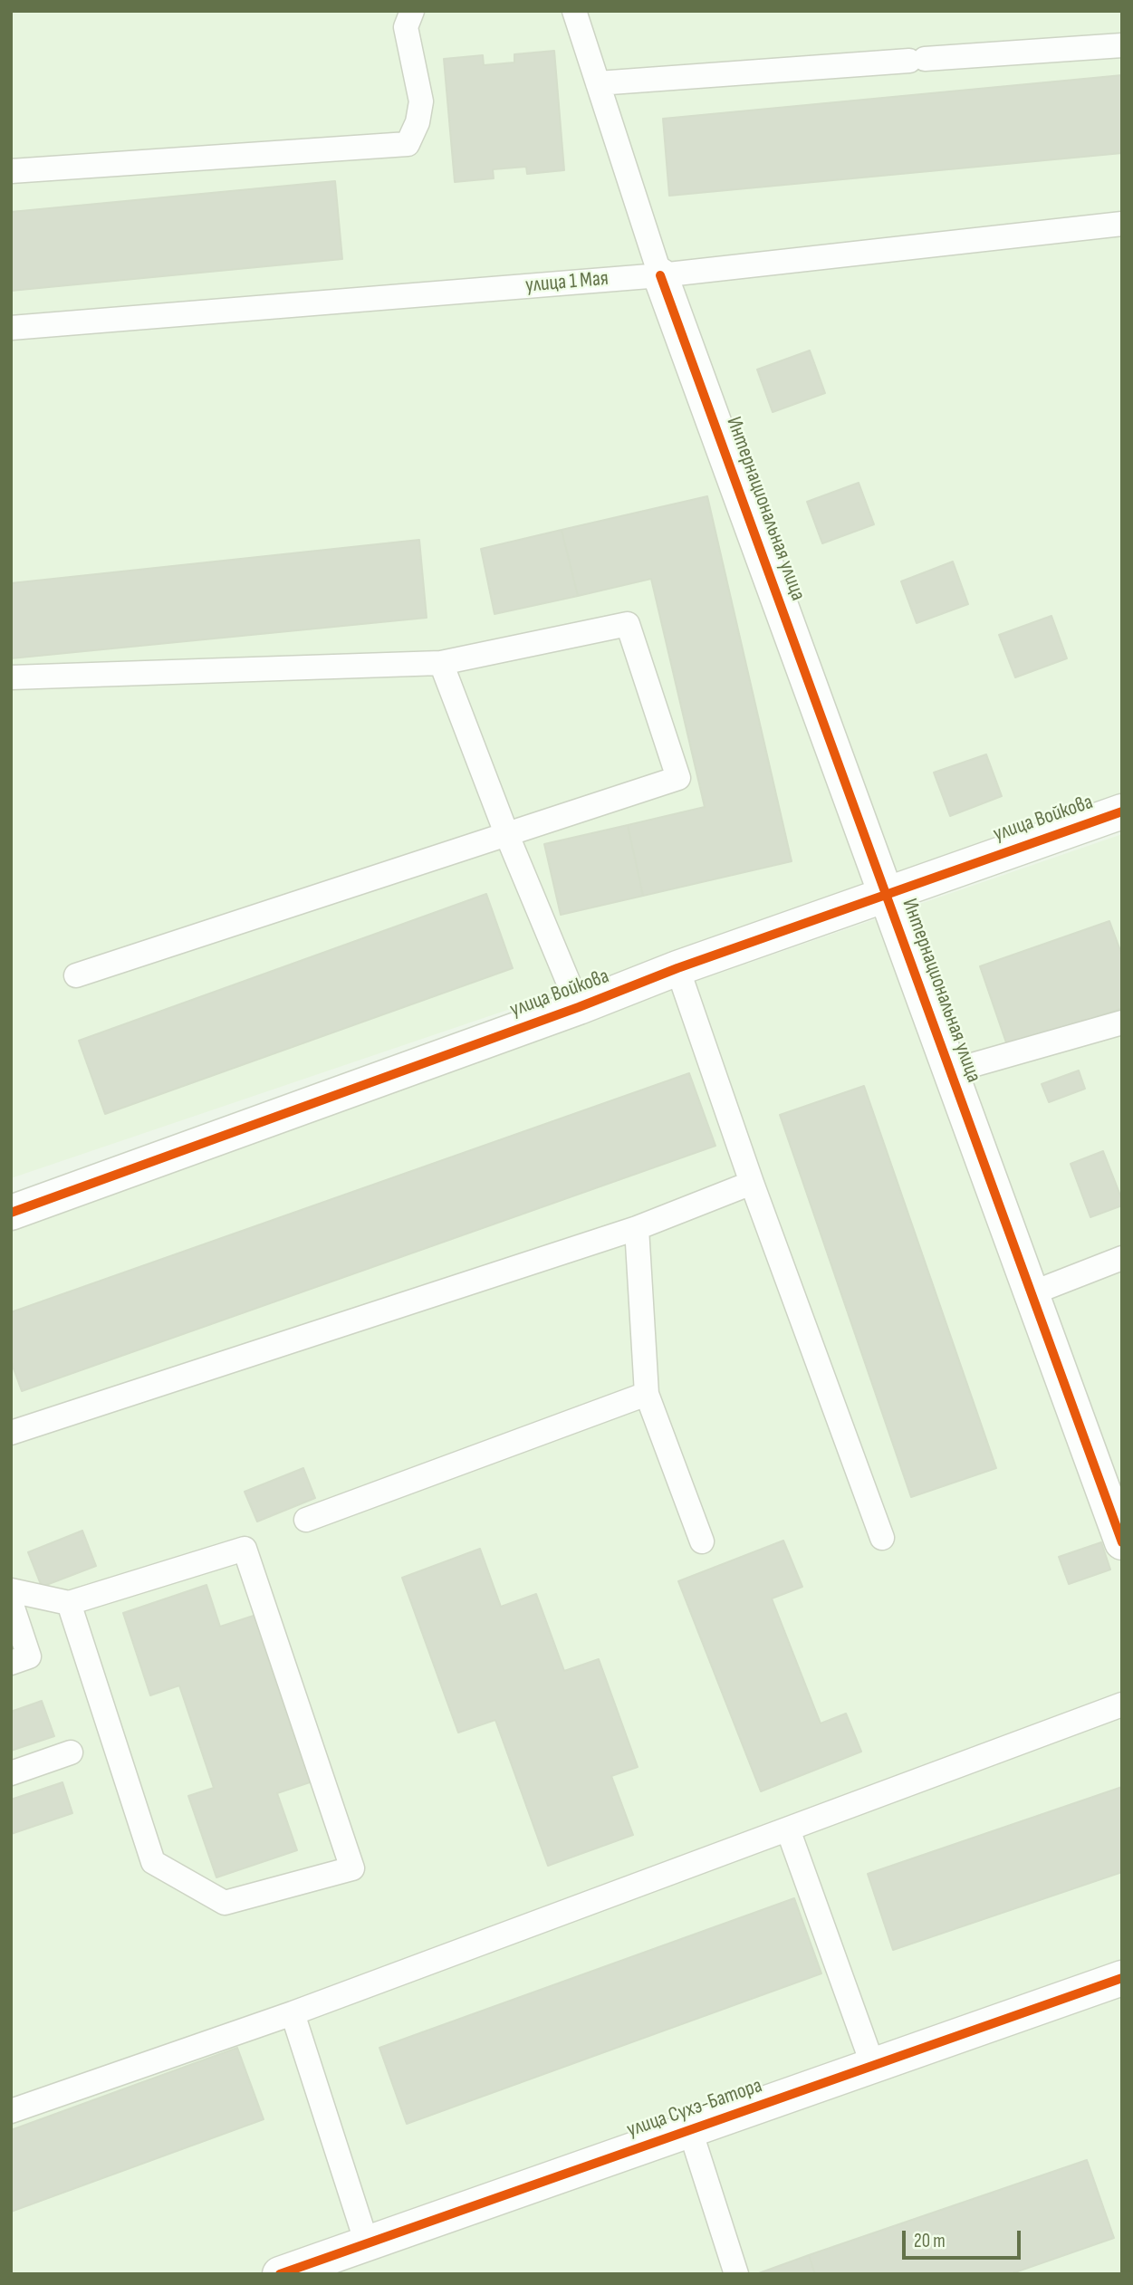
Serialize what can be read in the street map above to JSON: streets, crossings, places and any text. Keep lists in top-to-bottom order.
{
  "streets": {
    "street": ["Интернациональная улица", "улица Войкова", "улица Сухэ-Батора"],
    "lane": ["улица 1 Мая"]
  },
  "crossings": [
    ["улица 1 Мая", "Интернациональная улица"],
    ["Интернациональная улица", "улица Войкова"]
  ],
  "scale_bar": "20 m"
}
